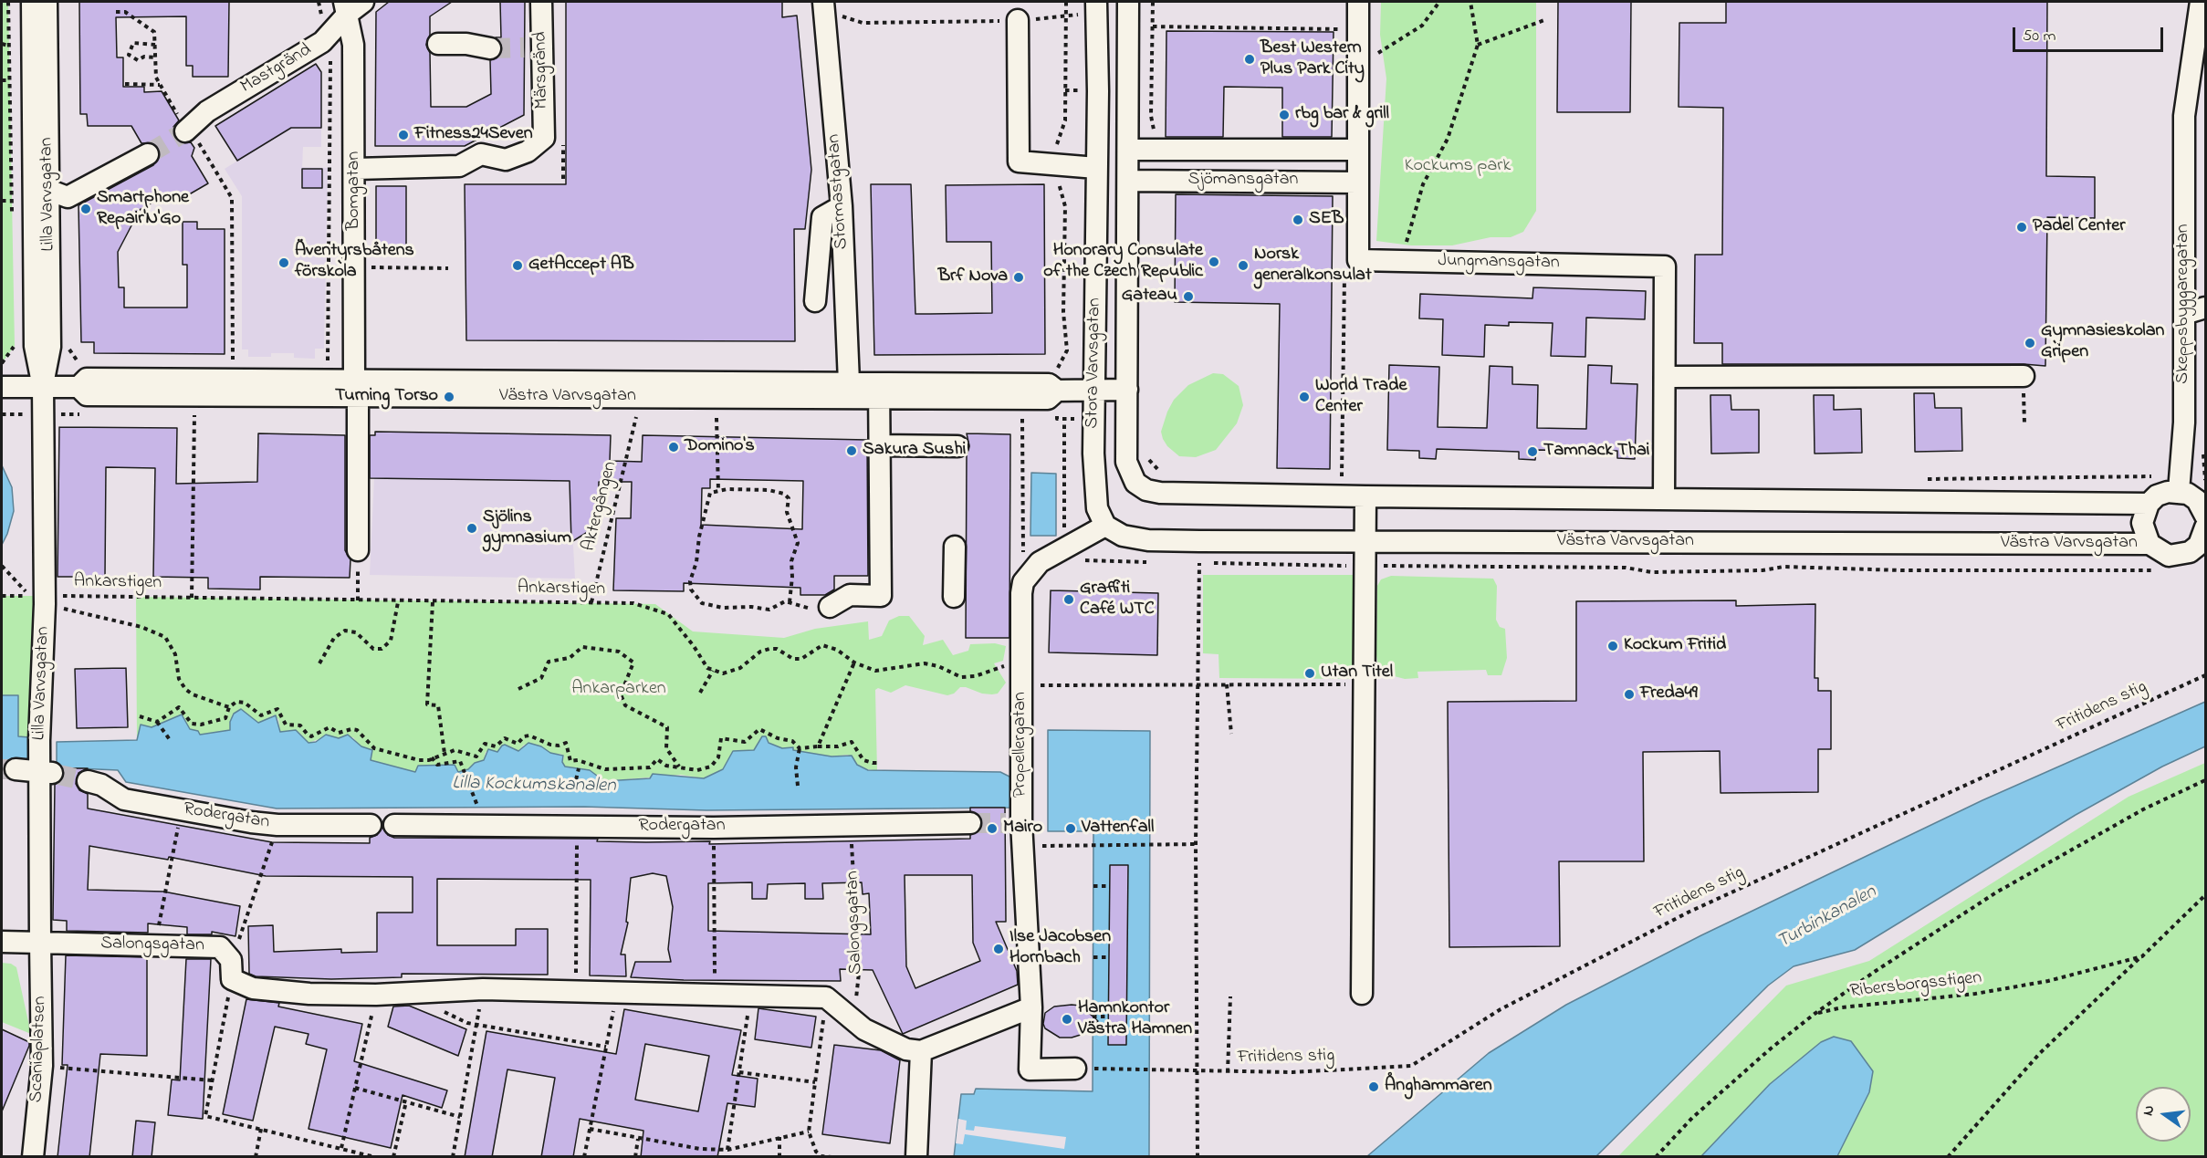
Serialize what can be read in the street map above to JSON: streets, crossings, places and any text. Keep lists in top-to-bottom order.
{
  "streets": {
    "street": [
      "Mastgränd",
      "Märsgränd",
      "Sjömansgatan",
      "Bomgatan",
      "Stormastgatan",
      "Lilla Varvsgatan",
      "Jungmansgatan",
      "Skeppsbyggaregatan",
      "Stora Varvsgatan",
      "Västra Varvsgatan",
      "Propellergatan",
      "Rodergatan",
      "Salongsgatan",
      "Scaniaplatsen"
    ],
    "path": [
      "Aktergången",
      "Ankarstigen",
      "Fritidens stig",
      "Ribersborgsstigen"
    ]
  },
  "crossings": [
    ["Mastgränd", "Bomgatan"],
    ["Märsgränd", "Bomgatan"],
    ["Sjömansgatan", "Stora Varvsgatan"],
    ["Bomgatan", "Västra Varvsgatan"],
    ["Stormastgatan", "Västra Varvsgatan"],
    ["Lilla Varvsgatan", "Västra Varvsgatan"],
    ["Lilla Varvsgatan", "Ankarstigen"],
    ["Lilla Varvsgatan", "Salongsgatan"],
    ["Lilla Varvsgatan", "Scaniaplatsen"],
    ["Skeppsbyggaregatan", "Västra Varvsgatan"],
    ["Stora Varvsgatan", "Västra Varvsgatan"],
    ["Aktergången", "Ankarstigen"],
    ["Fritidens stig", "Propellergatan"],
    ["Rodergatan", "Salongsgatan"],
    ["Salongsgatan", "Scaniaplatsen"]
  ],
  "water": ["Lilla Kockumskanalen", "Turbinkanalen"],
  "parks": ["Kockums park", "Ankarparken"],
  "places": [
    "Best Western Plus Park City",
    "rbg bar & grill",
    "Fitness24Seven",
    "Smartphone Repair'N'Go",
    "SEB",
    "Padel Center",
    "Honorary Consulate of the Czech Republic",
    "Äventyrsbåtens förskola",
    "GetAccept AB",
    "Norsk generalkonsulat",
    "Brf Nova",
    "Gateau",
    "Gymnasieskolan Gripen",
    "Turning Torso",
    "World Trade Center",
    "Domino's",
    "Sakura Sushi",
    "Tamnack Thai",
    "Sjölins gymnasium",
    "Graffiti Café WTC",
    "Kockum Fritid",
    "Utan Titel",
    "Freda49",
    "Mairo",
    "Vattenfall",
    "Ilse Jacobsen Hornbach",
    "Hamnkontor Västra Hamnen",
    "Ånghammaren"
  ],
  "scale_bar": "50 m",
  "north": "left"
}
